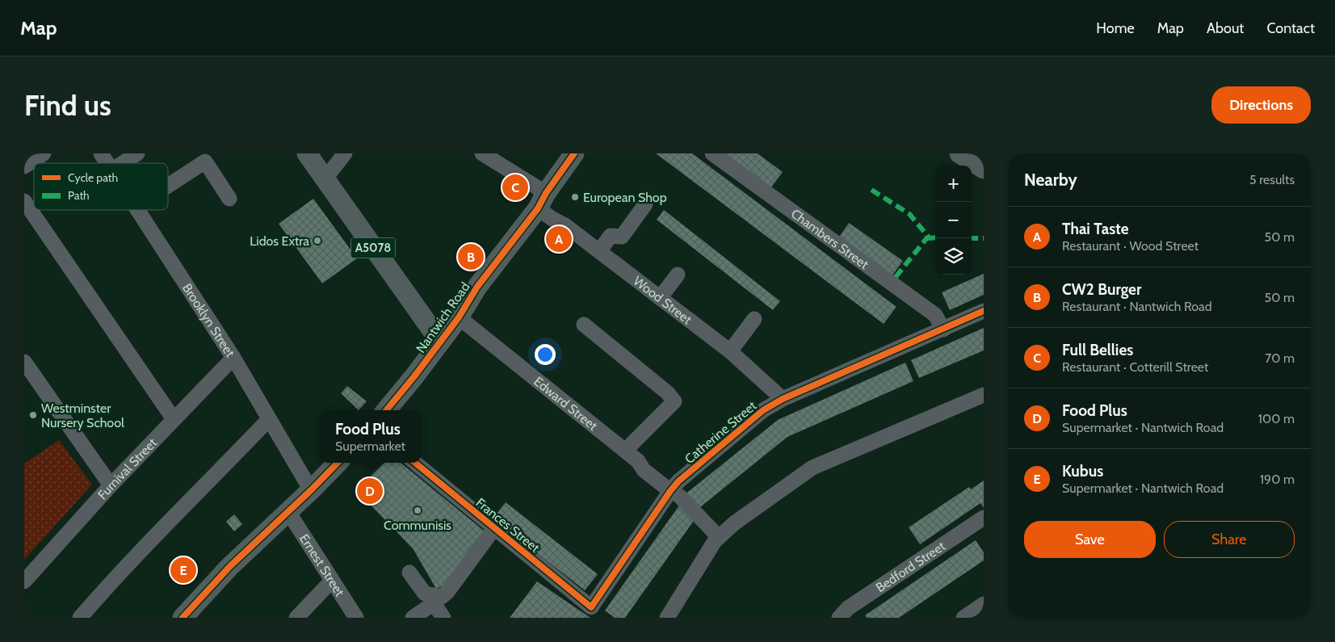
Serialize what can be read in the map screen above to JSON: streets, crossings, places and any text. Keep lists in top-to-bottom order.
{
  "streets": {
    "main road": ["A5078", "Nantwich Road"],
    "street": [
      "Chambers Street",
      "Wood Street",
      "Brooklyn Street",
      "Edward Street",
      "Catherine Street",
      "Furnival Street",
      "Frances Street",
      "Ernest Street",
      "Bedford Street"
    ]
  },
  "crossings": [
    ["Chambers Street", "Catherine Street"],
    ["A5078", "Nantwich Road"],
    ["Wood Street", "Nantwich Road"],
    ["Wood Street", "Catherine Street"],
    ["Nantwich Road", "Edward Street"],
    ["Brooklyn Street", "Furnival Street"],
    ["Edward Street", "Catherine Street"],
    ["Catherine Street", "Frances Street"]
  ],
  "places": [
    "European Shop",
    "Lidos Extra",
    "Westminster Nursery School",
    "Communisis"
  ],
  "legend": ["Cycle path", "Path"],
  "page": {
    "header": "Map",
    "nav": [
      "Home",
      "Map",
      "About",
      "Contact"
    ],
    "buttons": [
      "Directions",
      ["Save", "Share"]
    ],
    "title": "Find us",
    "heading": ["Nearby", "5 results"],
    "map_buttons": ["+", "−"],
    "pins": [
      "C",
      "A",
      "B",
      "D",
      "E"
    ],
    "list": [
      {
        "mark": "A",
        "name": "Thai Taste",
        "note": "Restaurant · Wood Street",
        "value": "50 m"
      },
      {
        "mark": "B",
        "name": "CW2 Burger",
        "note": "Restaurant · Nantwich Road",
        "value": "50 m"
      },
      {
        "mark": "C",
        "name": "Full Bellies",
        "note": "Restaurant · Cotterill Street",
        "value": "70 m"
      },
      {
        "mark": "D",
        "name": "Food Plus",
        "note": "Supermarket · Nantwich Road",
        "value": "100 m"
      },
      {
        "mark": "E",
        "name": "Kubus",
        "note": "Supermarket · Nantwich Road",
        "value": "190 m"
      }
    ],
    "popup": ["Food Plus", "Supermarket"]
  }
}
